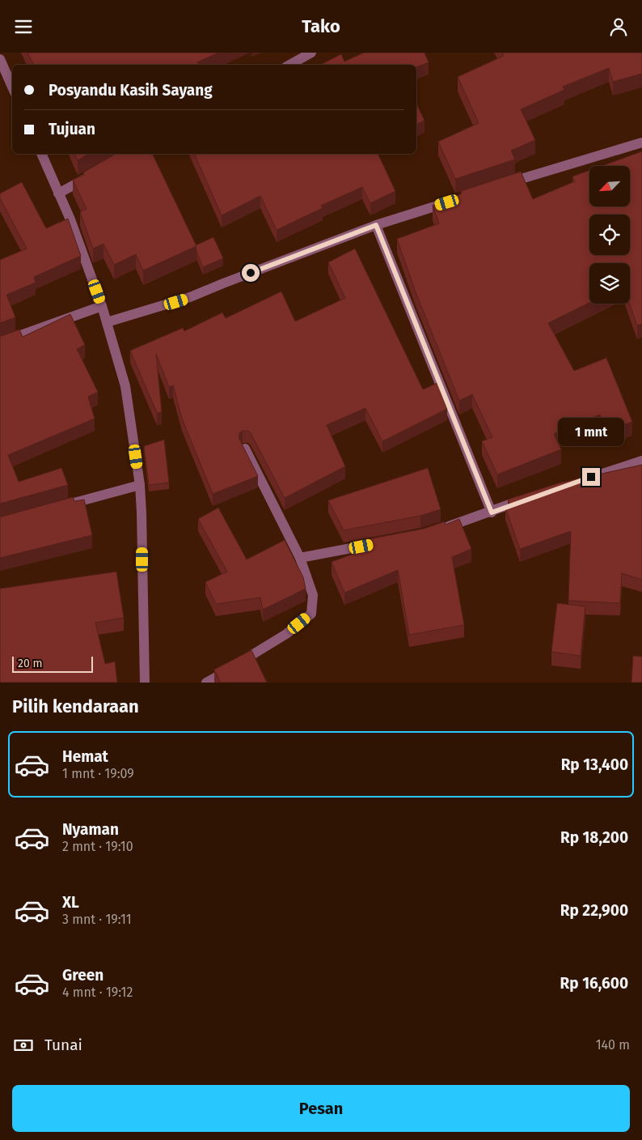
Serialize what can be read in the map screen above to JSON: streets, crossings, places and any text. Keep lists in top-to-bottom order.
{
  "scale_bar": "20 m",
  "north": "bottom left",
  "page": {
    "header": "Tako",
    "banner": ["Posyandu Kasih Sayang", "Tujuan"],
    "bubble": "1 mnt",
    "scale": "20 m",
    "heading": "Pilih kendaraan",
    "list": [
      {
        "name": "Hemat",
        "note": "1 mnt · 19:09",
        "value": "Rp 13,400"
      },
      {
        "name": "Nyaman",
        "note": "2 mnt · 19:10",
        "value": "Rp 18,200"
      },
      {
        "name": "XL",
        "note": "3 mnt · 19:11",
        "value": "Rp 22,900"
      },
      {
        "name": "Green",
        "note": "4 mnt · 19:12",
        "value": "Rp 16,600"
      }
    ],
    "pay": ["Tunai", "140 m"],
    "buttons": "Pesan"
  }
}
